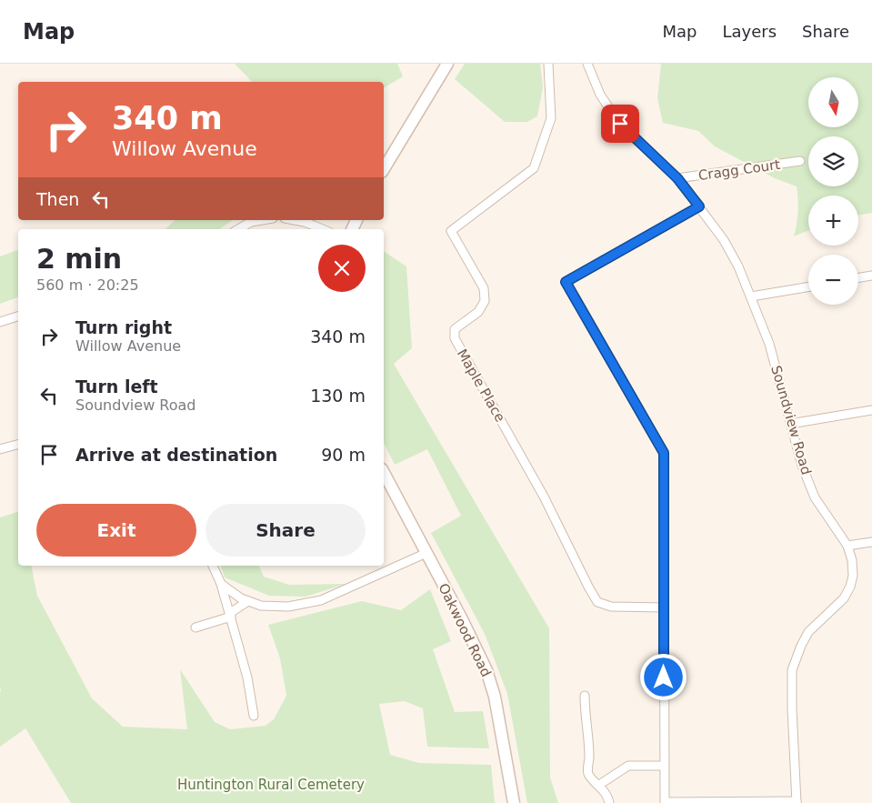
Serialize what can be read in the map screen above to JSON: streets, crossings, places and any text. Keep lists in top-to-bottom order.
{
  "streets": {
    "main road": ["Oakwood Road"],
    "street": ["Cragg Court", "Maple Place", "Soundview Road"]
  },
  "crossings": [
    ["Cragg Court", "Soundview Road"]
  ],
  "parks": ["Huntington Rural Cemetery"],
  "north": "bottom",
  "page": {
    "header": "Map",
    "nav": ["Map", "Layers", "Share"],
    "map_buttons": ["+", "−"],
    "turn": ["340 m", "Willow Avenue"],
    "then": "Then",
    "heading": ["2 min", "560 m · 20:25"],
    "list": [
      {
        "name": "Turn right",
        "note": "Willow Avenue",
        "value": "340 m"
      },
      {
        "name": "Turn left",
        "note": "Soundview Road",
        "value": "130 m"
      },
      {
        "name": "Arrive at destination",
        "value": "90 m"
      }
    ],
    "buttons": ["Exit", "Share"]
  }
}
